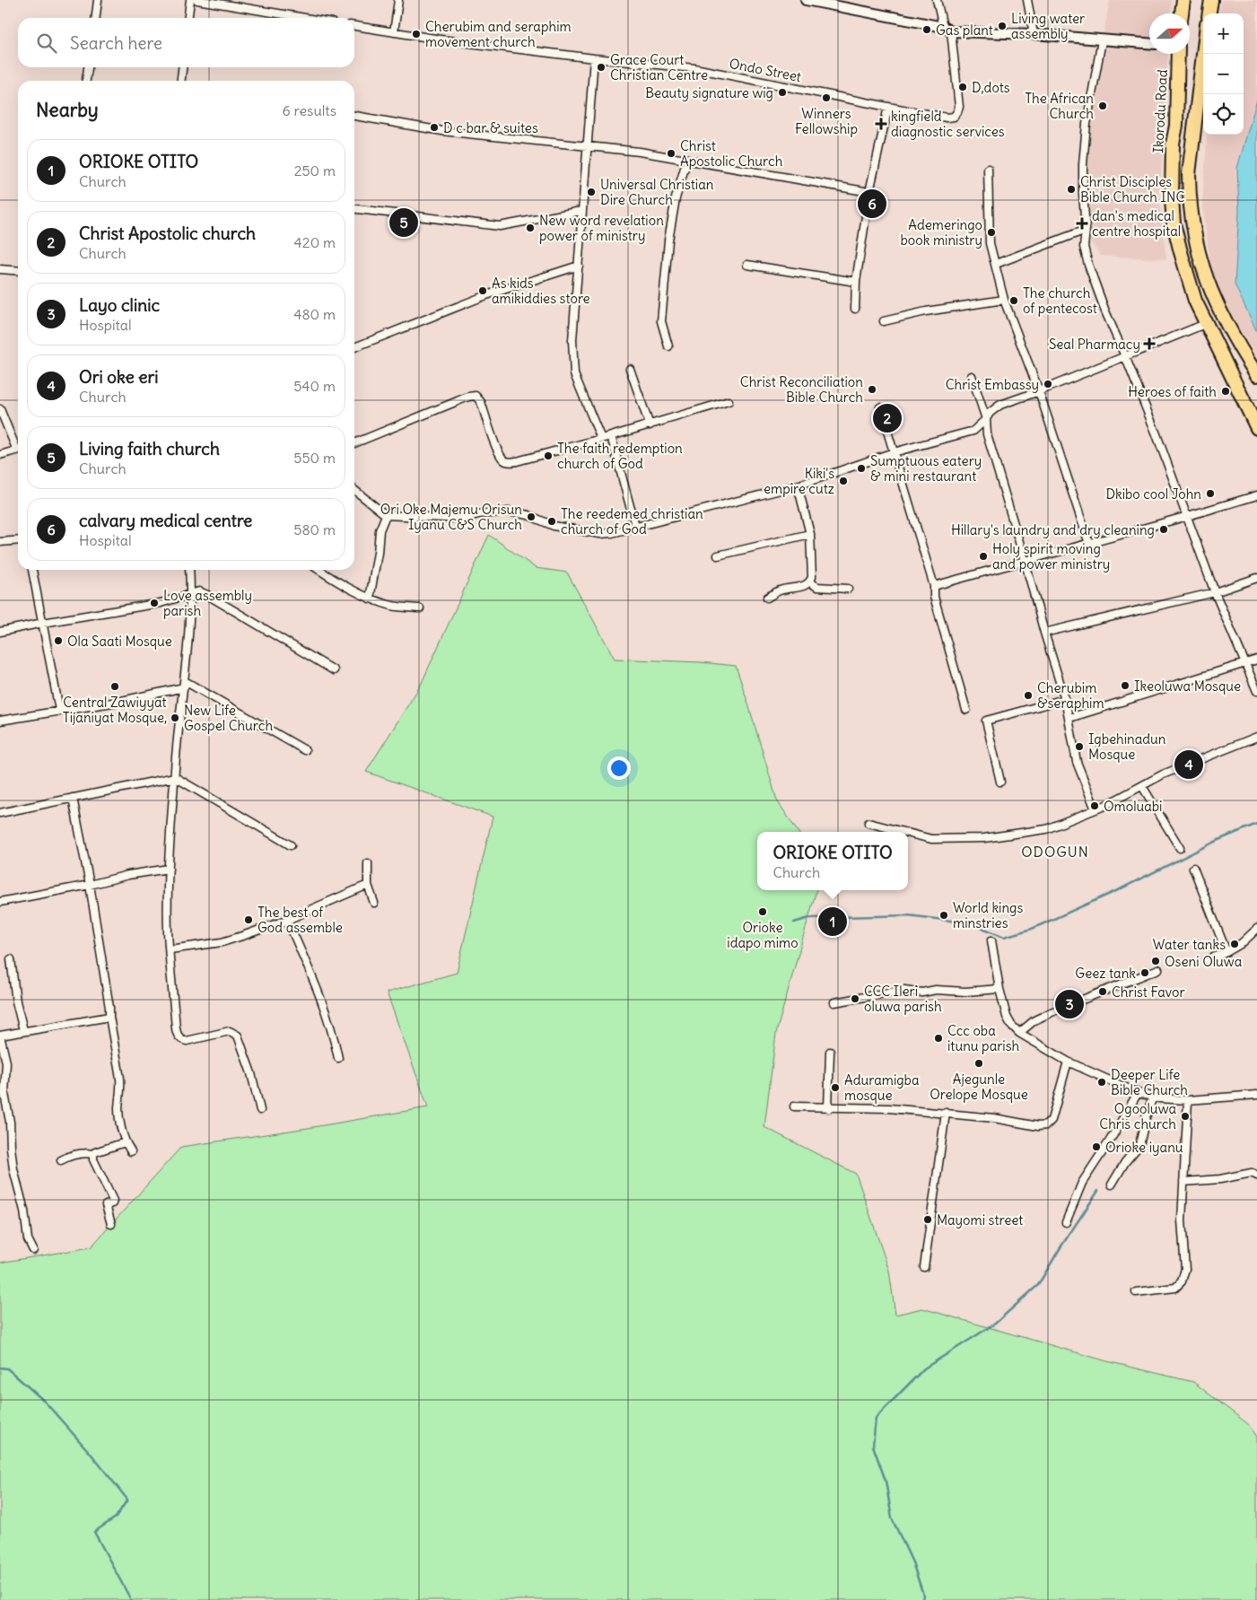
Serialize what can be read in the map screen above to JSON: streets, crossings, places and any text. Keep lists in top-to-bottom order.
{
  "streets": {
    "highway": ["Ikorodu Road"],
    "street": ["Ondo Street"]
  },
  "districts": ["ODOGUN"],
  "places": {
    "other": [
      "Living water assembly",
      "Gas plant",
      "Cherubim and seraphim movement church",
      "Grace Court Christian Centre",
      "D,dots",
      "Beauty signature wig",
      "Winners Fellowship",
      "The African Church",
      "D c bar & suites",
      "Christ Apostolic Church",
      "Christ Disciples Bible Church INC",
      "Universal Christian Dire Church",
      "New word revelation power of ministry",
      "Ademeringo book ministry",
      "As kids amikiddies store",
      "The church of pentecost",
      "Christ Embassy",
      "Christ Reconciliation Bible Church",
      "Heroes of faith",
      "The faith redemption church of God",
      "Sumptuous eatery & mini restaurant",
      "Kiki's empire cutz",
      "Dkibo cool John",
      "Ori Oke Majemu Orisun Iyanu C&S Church",
      "The reedemed christian church of God",
      "Hillary's laundry and dry cleaning",
      "Holy spirit moving and power ministry",
      "Love assembly parish",
      "Ola Saati Mosque",
      "Ikeoluwa Mosque",
      "Central Zawiyyat Tijaniyat Mosque,",
      "Cherubim &seraphim",
      "New Life Gospel Church",
      "Igbehinadun Mosque",
      "Omoluabi",
      "Orioke idapo mimo",
      "World kings minstries",
      "The best of God assemble",
      "Water tanks",
      "Oseni Oluwa",
      "Geez tank",
      "Christ Favor",
      "CCC Ileri oluwa parish",
      "Ccc oba itunu parish",
      "Ajegunle Orelope Mosque",
      "Deeper Life Bible Church",
      "Aduramigba mosque",
      "Ogooluwa Chris church",
      "Orioke iyanu",
      "Mayomi street"
    ],
    "health": ["kingfield diagnostic services", "dan's medical centre hospital", "Seal Pharmacy"]
  },
  "north": "right",
  "page": {
    "map_buttons": ["+", "−"],
    "search": "Search here",
    "heading": ["Nearby", "6 results"],
    "list": [
      {
        "mark": "1",
        "name": "ORIOKE OTITO",
        "note": "Church",
        "value": "250 m"
      },
      {
        "mark": "2",
        "name": "Christ Apostolic church",
        "note": "Church",
        "value": "420 m"
      },
      {
        "mark": "3",
        "name": "Layo clinic",
        "note": "Hospital",
        "value": "480 m"
      },
      {
        "mark": "4",
        "name": "Ori oke eri",
        "note": "Church",
        "value": "540 m"
      },
      {
        "mark": "5",
        "name": "Living faith church",
        "note": "Church",
        "value": "550 m"
      },
      {
        "mark": "6",
        "name": "calvary medical centre",
        "note": "Hospital",
        "value": "580 m"
      }
    ],
    "pins": [
      "6",
      "5",
      "2",
      "4",
      "1",
      "3"
    ],
    "popup": ["ORIOKE OTITO", "Church"]
  }
}
